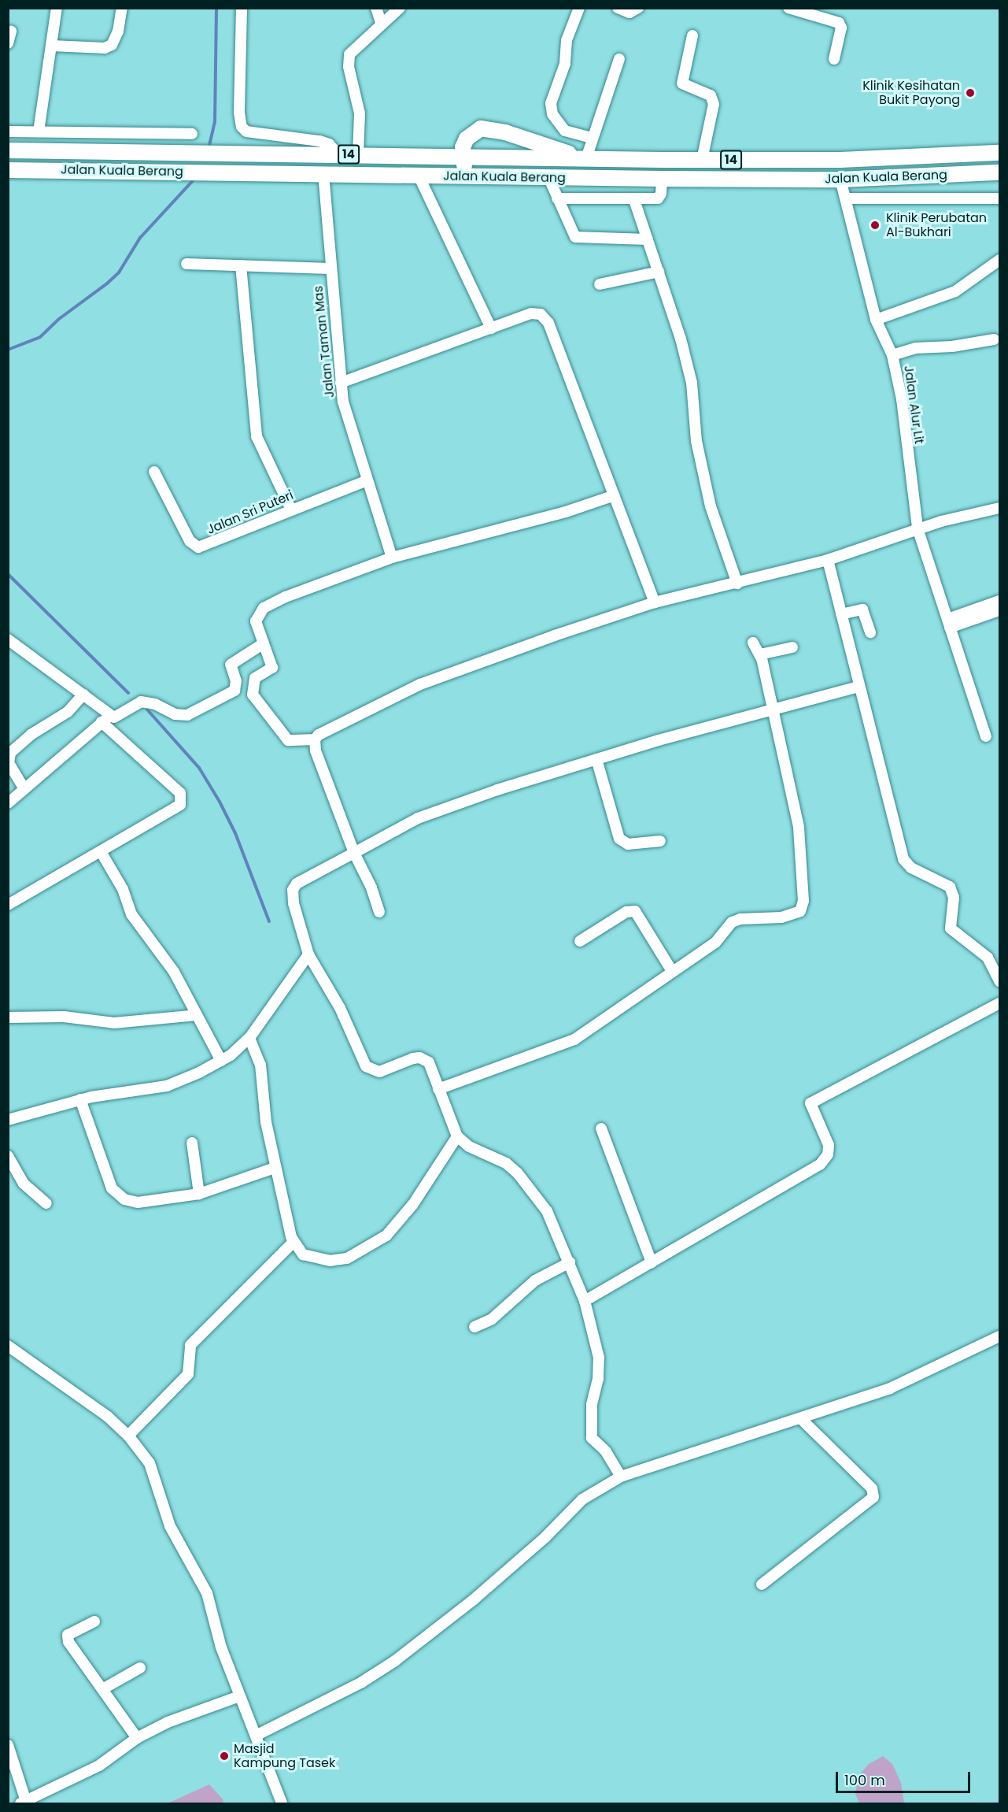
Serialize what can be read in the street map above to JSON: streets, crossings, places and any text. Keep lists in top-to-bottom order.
{
  "streets": {
    "highway": ["14", "Jalan Kuala Berang"],
    "street": ["Jalan Taman Mas", "Jalan Alur Lit", "Jalan Sri Puteri"]
  },
  "crossings": [
    ["Jalan Kuala Berang", "Jalan Taman Mas"],
    ["Jalan Kuala Berang", "Jalan Alur Lit"],
    ["Jalan Taman Mas", "Jalan Sri Puteri"]
  ],
  "places": ["Klinik Kesihatan Bukit Payong", "Klinik Perubatan Al-Bukhari", "Masjid Kampung Tasek"],
  "scale_bar": "100 m"
}
